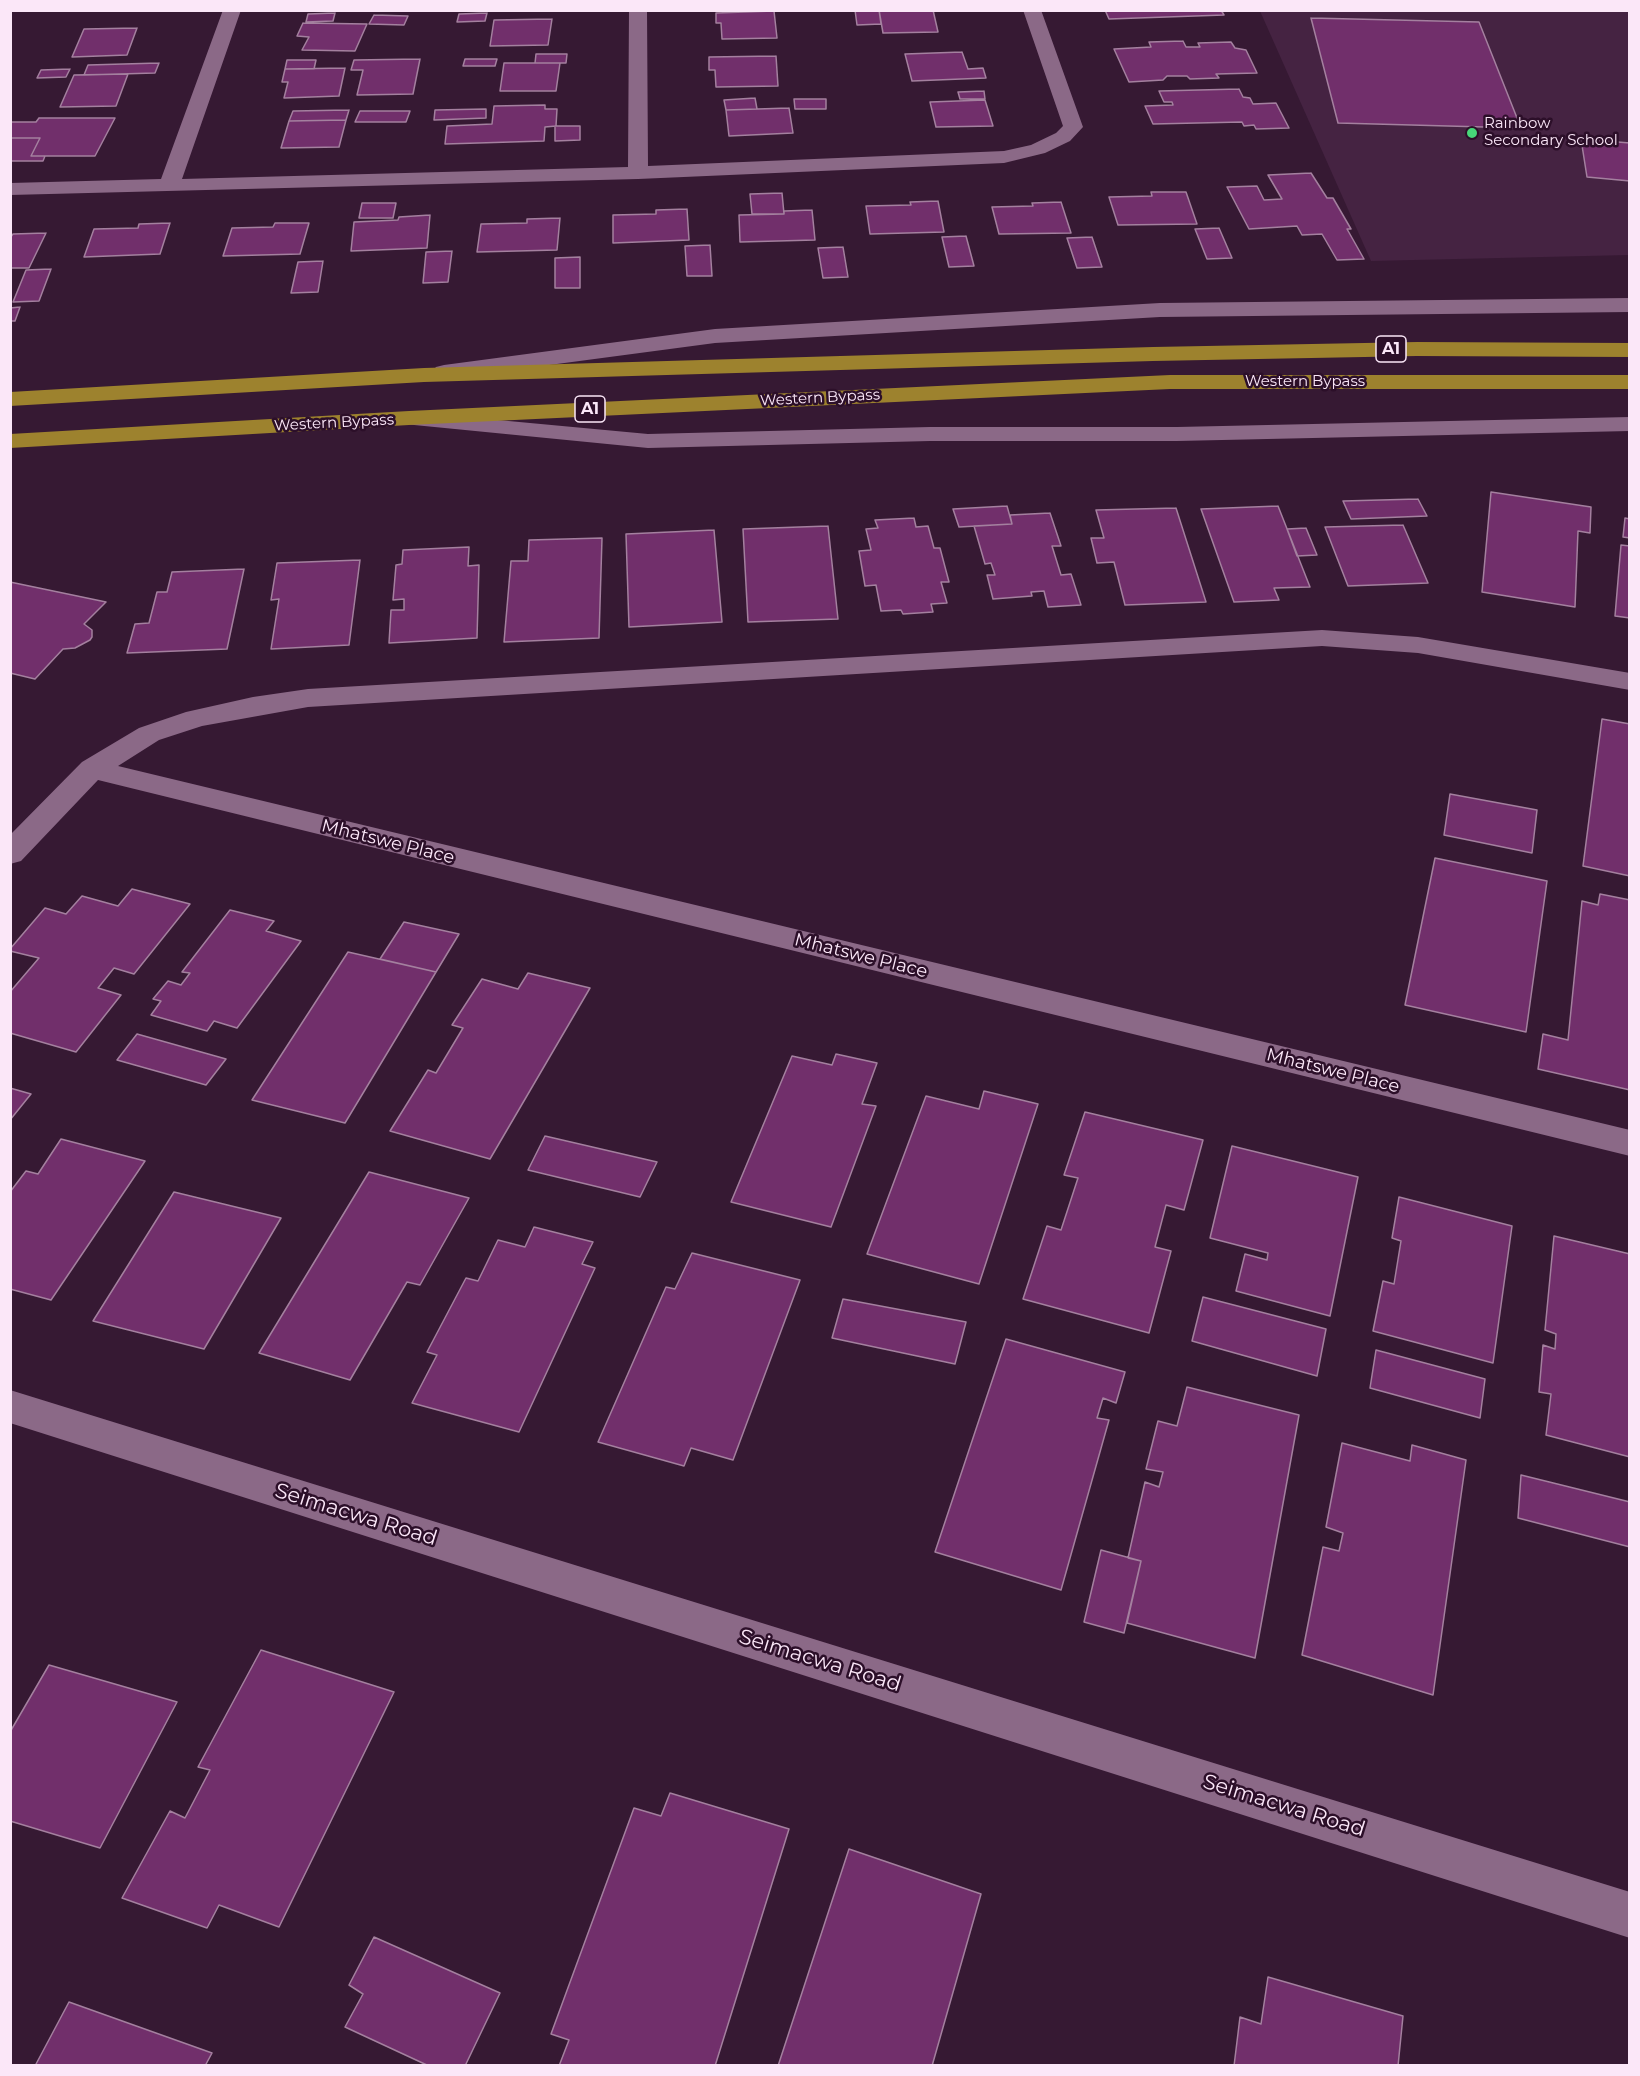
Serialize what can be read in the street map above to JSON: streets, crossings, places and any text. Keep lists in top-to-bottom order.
{
  "streets": {
    "highway": ["A1", "Western Bypass"],
    "street": ["Mhatswe Place", "Seimacwa Road"]
  },
  "places": ["Rainbow Secondary School"]
}
